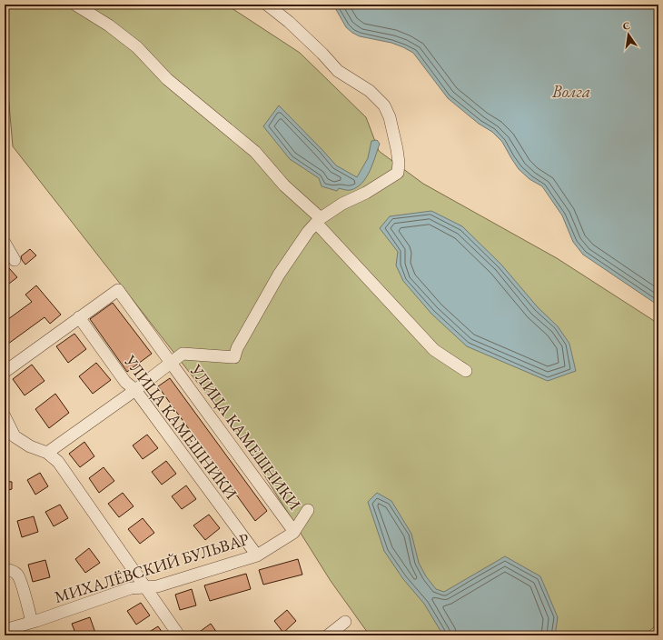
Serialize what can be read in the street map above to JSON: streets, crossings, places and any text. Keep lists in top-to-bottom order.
{
  "streets": {
    "street": ["УЛИЦА КАМЕШНИКИ", "МИХАЛЁВСКИЙ БУЛЬВАР"]
  },
  "crossings": [
    ["УЛИЦА КАМЕШНИКИ", "МИХАЛЁВСКИЙ БУЛЬВАР"]
  ],
  "water": ["Волга"],
  "north": "top"
}
